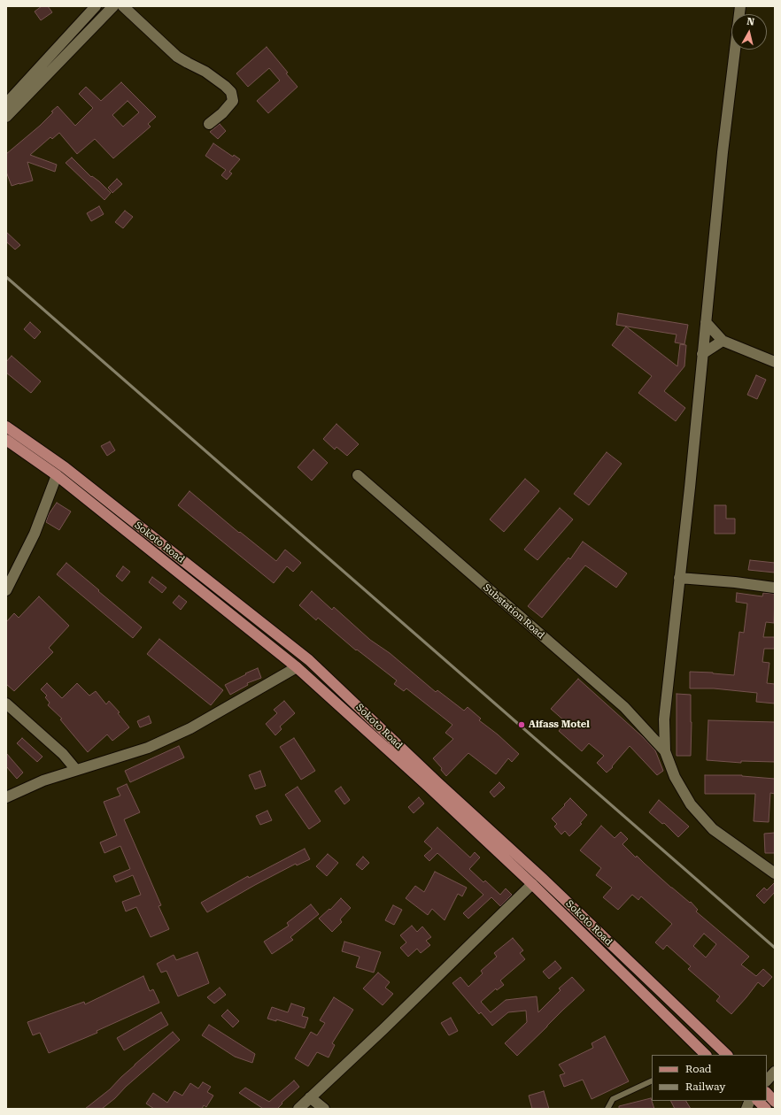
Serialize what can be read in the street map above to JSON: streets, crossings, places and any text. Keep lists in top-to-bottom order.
{
  "streets": {
    "main road": ["Sokoto Road"],
    "street": ["Substation Road"]
  },
  "places": ["Aifass Motel"],
  "legend": ["Road", "Railway"],
  "north": "top"
}
